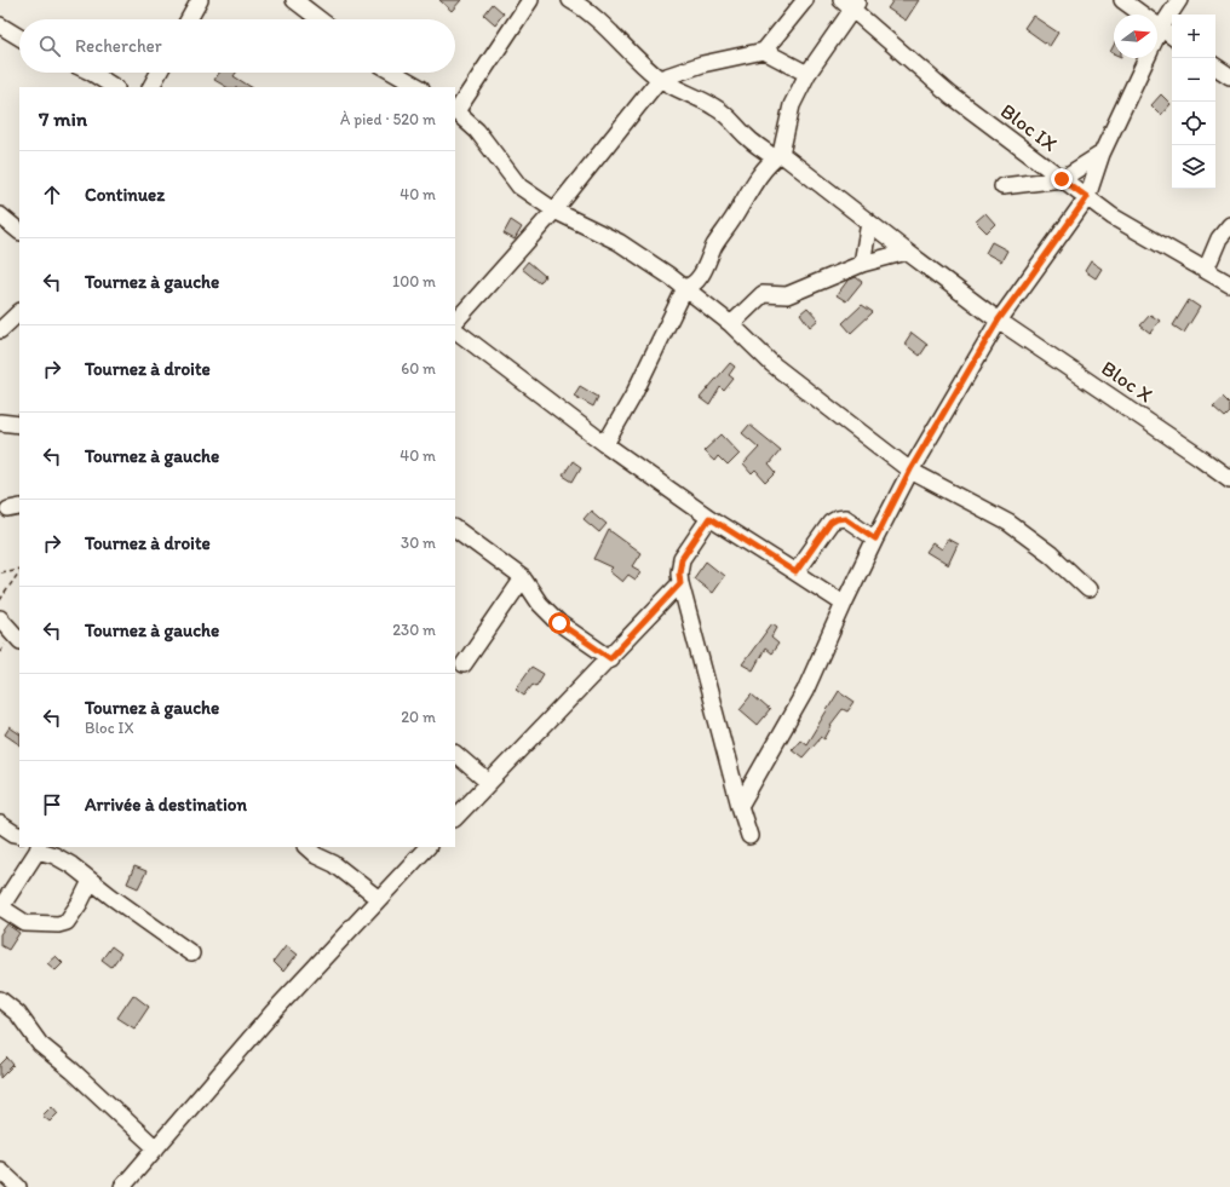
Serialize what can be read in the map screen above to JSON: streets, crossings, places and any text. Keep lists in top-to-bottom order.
{
  "streets": {
    "street": ["Bloc IX", "Bloc X"]
  },
  "north": "right",
  "page": {
    "map_buttons": ["+", "−"],
    "search": "Rechercher",
    "heading": ["7 min", "À pied · 520 m"],
    "list": [
      ["Continuez", "40 m"],
      ["Tournez à gauche", "100 m"],
      ["Tournez à droite", "60 m"],
      ["Tournez à gauche", "40 m"],
      ["Tournez à droite", "30 m"],
      ["Tournez à gauche", "230 m"],
      ["Tournez à gauche", "Bloc IX", "20 m"],
      "Arrivée à destination"
    ]
  }
}
